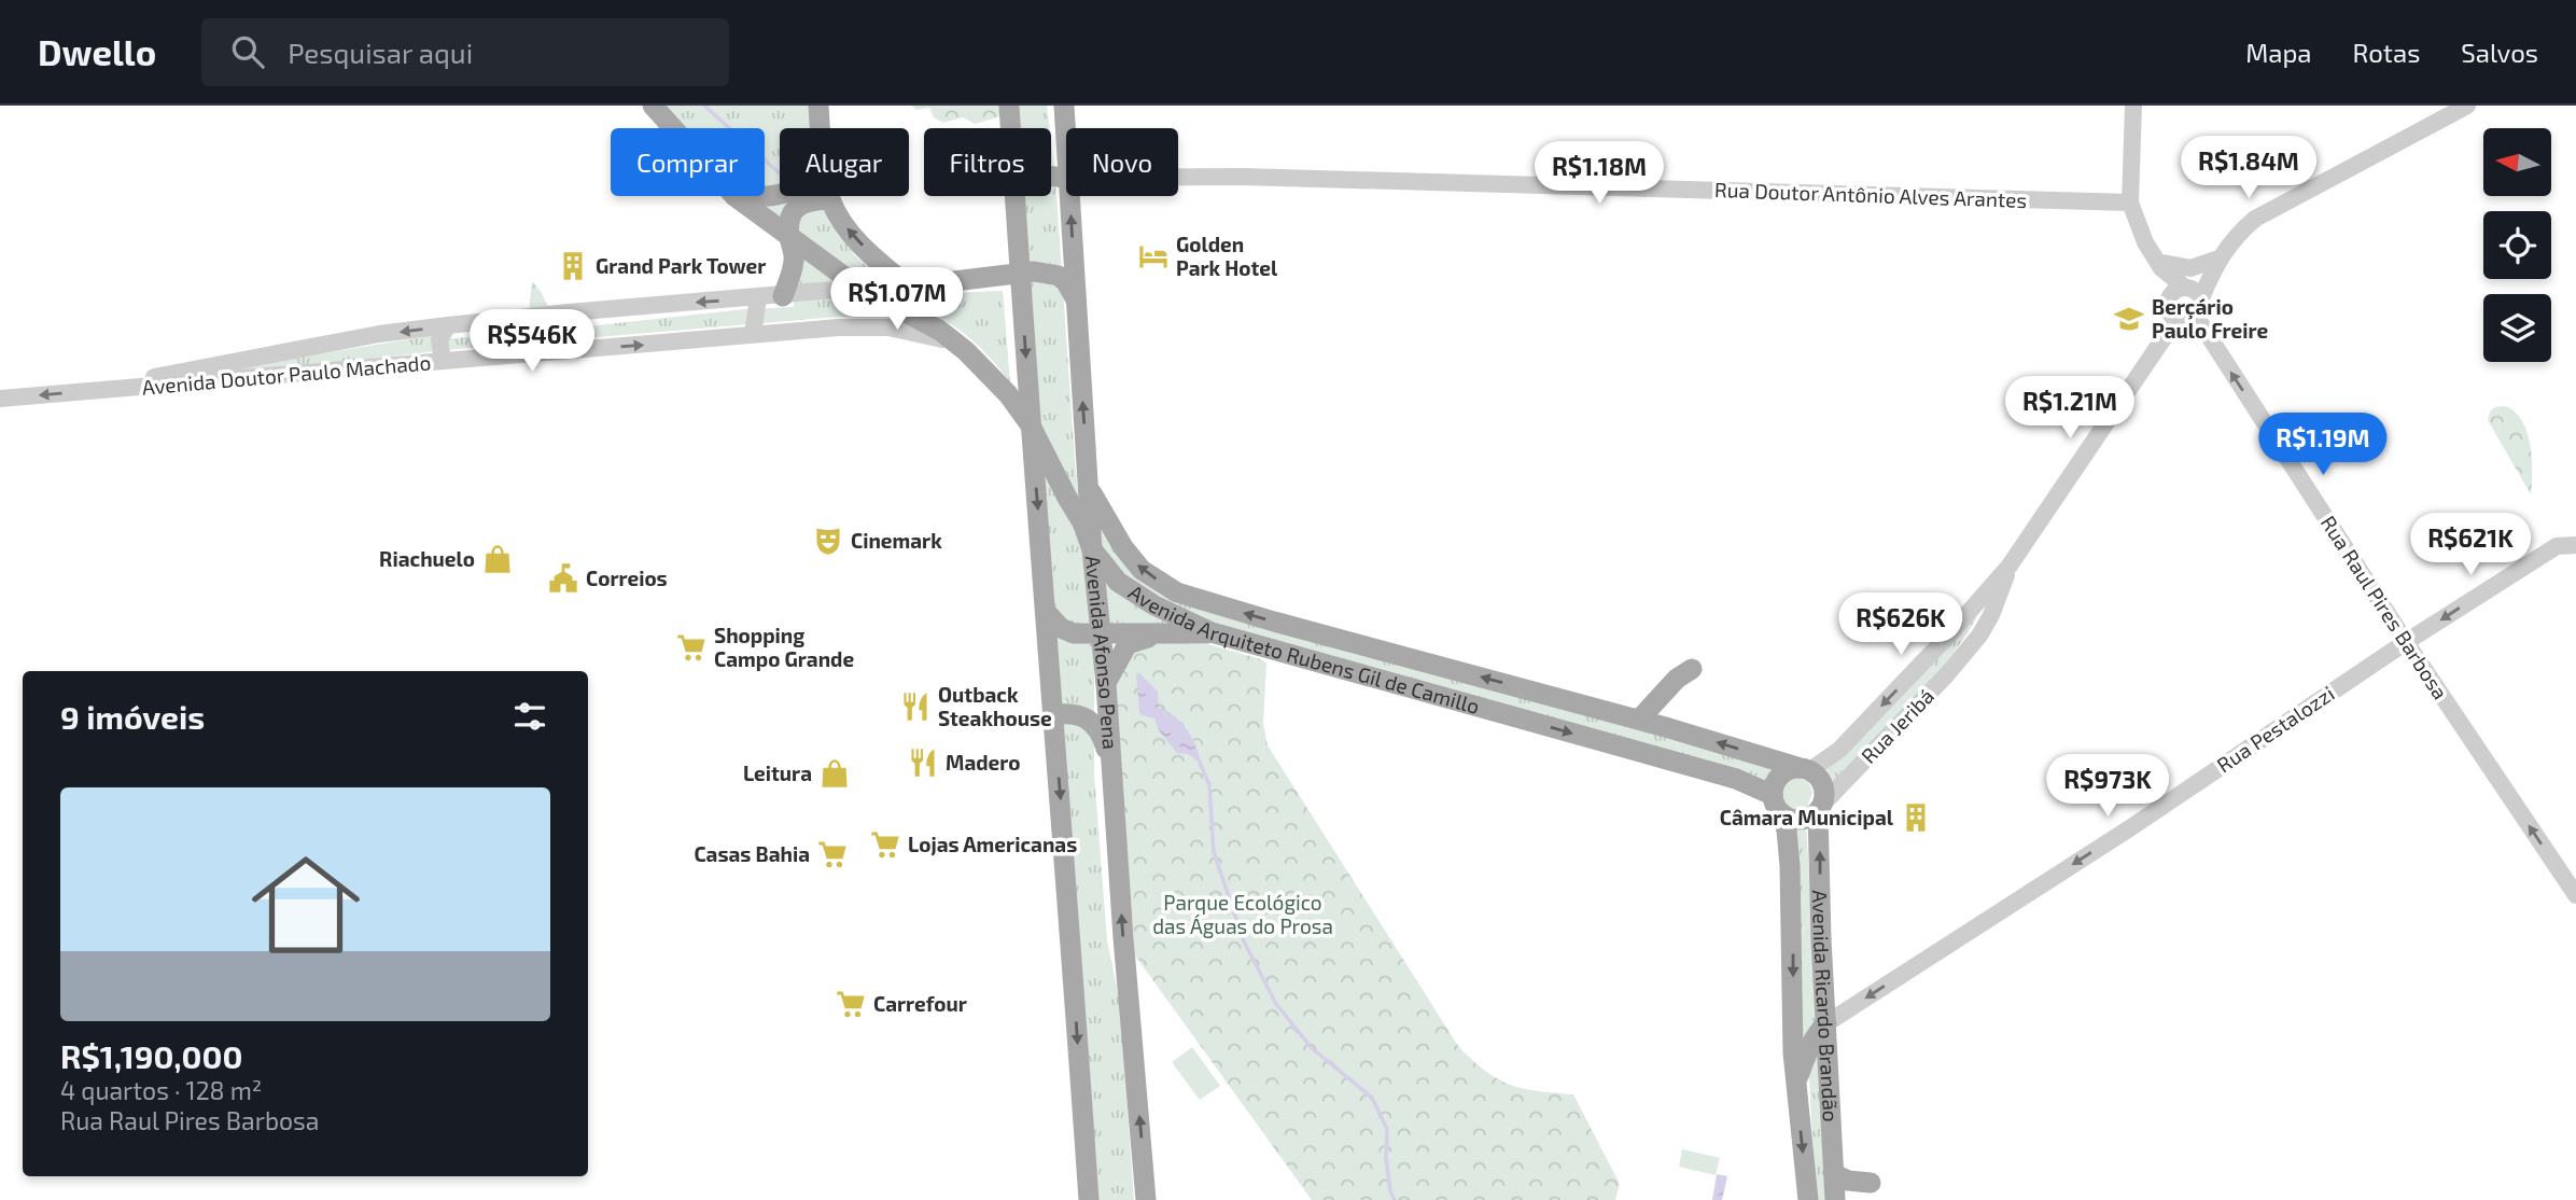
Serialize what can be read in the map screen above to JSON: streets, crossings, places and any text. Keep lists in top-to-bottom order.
{
  "streets": {
    "main road": ["Avenida Arquiteto Rubens Gil de Camillo", "Avenida Afonso Pena", "Avenida Ricardo Brandão"],
    "street": [
      "Rua Doutor Antônio Alves Arantes",
      "Avenida Doutor Paulo Machado",
      "Rua Raul Pires Barbosa",
      "Rua Jeribá",
      "Rua Pestalozzi"
    ]
  },
  "crossings": [
    ["Rua Doutor Antônio Alves Arantes", "Rua Raul Pires Barbosa"],
    ["Avenida Doutor Paulo Machado", "Avenida Arquiteto Rubens Gil de Camillo"],
    ["Rua Raul Pires Barbosa", "Rua Jeribá"],
    ["Rua Raul Pires Barbosa", "Rua Pestalozzi"],
    ["Avenida Arquiteto Rubens Gil de Camillo", "Avenida Afonso Pena"],
    ["Avenida Arquiteto Rubens Gil de Camillo", "Rua Jeribá"],
    ["Avenida Arquiteto Rubens Gil de Camillo", "Avenida Ricardo Brandão"],
    ["Rua Jeribá", "Avenida Ricardo Brandão"],
    ["Rua Pestalozzi", "Avenida Ricardo Brandão"]
  ],
  "one_way": ["Rua Raul Pires Barbosa", "Rua Pestalozzi"],
  "parks": ["Parque Ecológico das Águas do Prosa"],
  "places": {
    "hotel": ["Golden Park Hotel"],
    "building": ["Grand Park Tower", "Câmara Municipal"],
    "school or university": ["Berçário Paulo Freire"],
    "theatre": ["Cinemark"],
    "shop": ["Riachuelo", "Leitura"],
    "public building": ["Correios"],
    "supermarket": [
      "Shopping Campo Grande",
      "Lojas Americanas",
      "Casas Bahia",
      "Carrefour"
    ],
    "restaurant": ["Outback Steakhouse", "Madero"]
  },
  "north": "left",
  "page": {
    "header": "Dwello",
    "search": "Pesquisar aqui",
    "nav": ["Mapa", "Rotas", "Salvos"],
    "chip": [
      "Comprar",
      "Alugar",
      "Filtros",
      "Novo"
    ],
    "price": [
      "R$1.84M",
      "R$1.18M",
      "R$1.07M",
      "R$546K",
      "R$1.21M",
      "R$1.19M",
      "R$621K",
      "R$626K",
      "R$973K"
    ],
    "heading": "9 imóveis",
    "list": [
      {
        "name": "R$1,190,000",
        "note": "4 quartos · 128 m² · Rua Raul Pires Barbosa"
      }
    ]
  }
}
